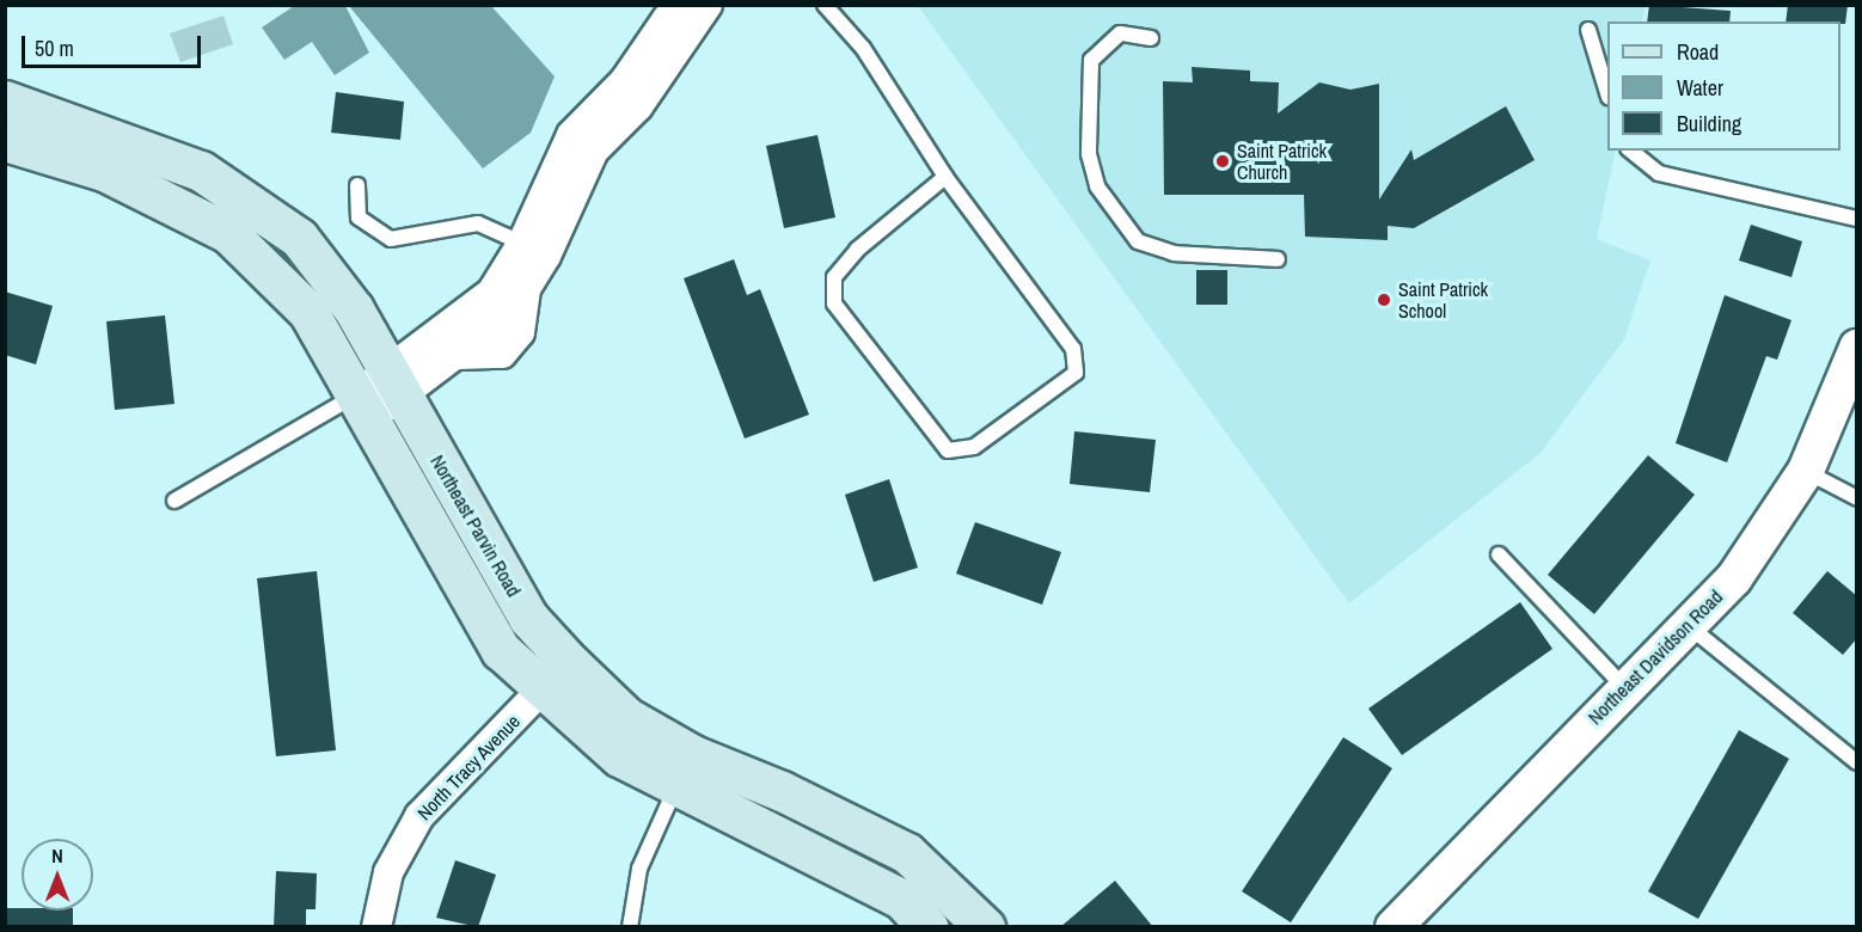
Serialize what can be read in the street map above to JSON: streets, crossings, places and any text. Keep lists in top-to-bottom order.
{
  "streets": {
    "main road": ["Northeast Parvin Road"],
    "street": ["Northeast Davidson Road", "North Tracy Avenue"]
  },
  "crossings": [
    ["Northeast Parvin Road", "North Tracy Avenue"]
  ],
  "places": ["Saint Patrick Church", "Saint Patrick School"],
  "legend": ["Road", "Water", "Building"],
  "scale_bar": "50 m",
  "north": "top"
}
